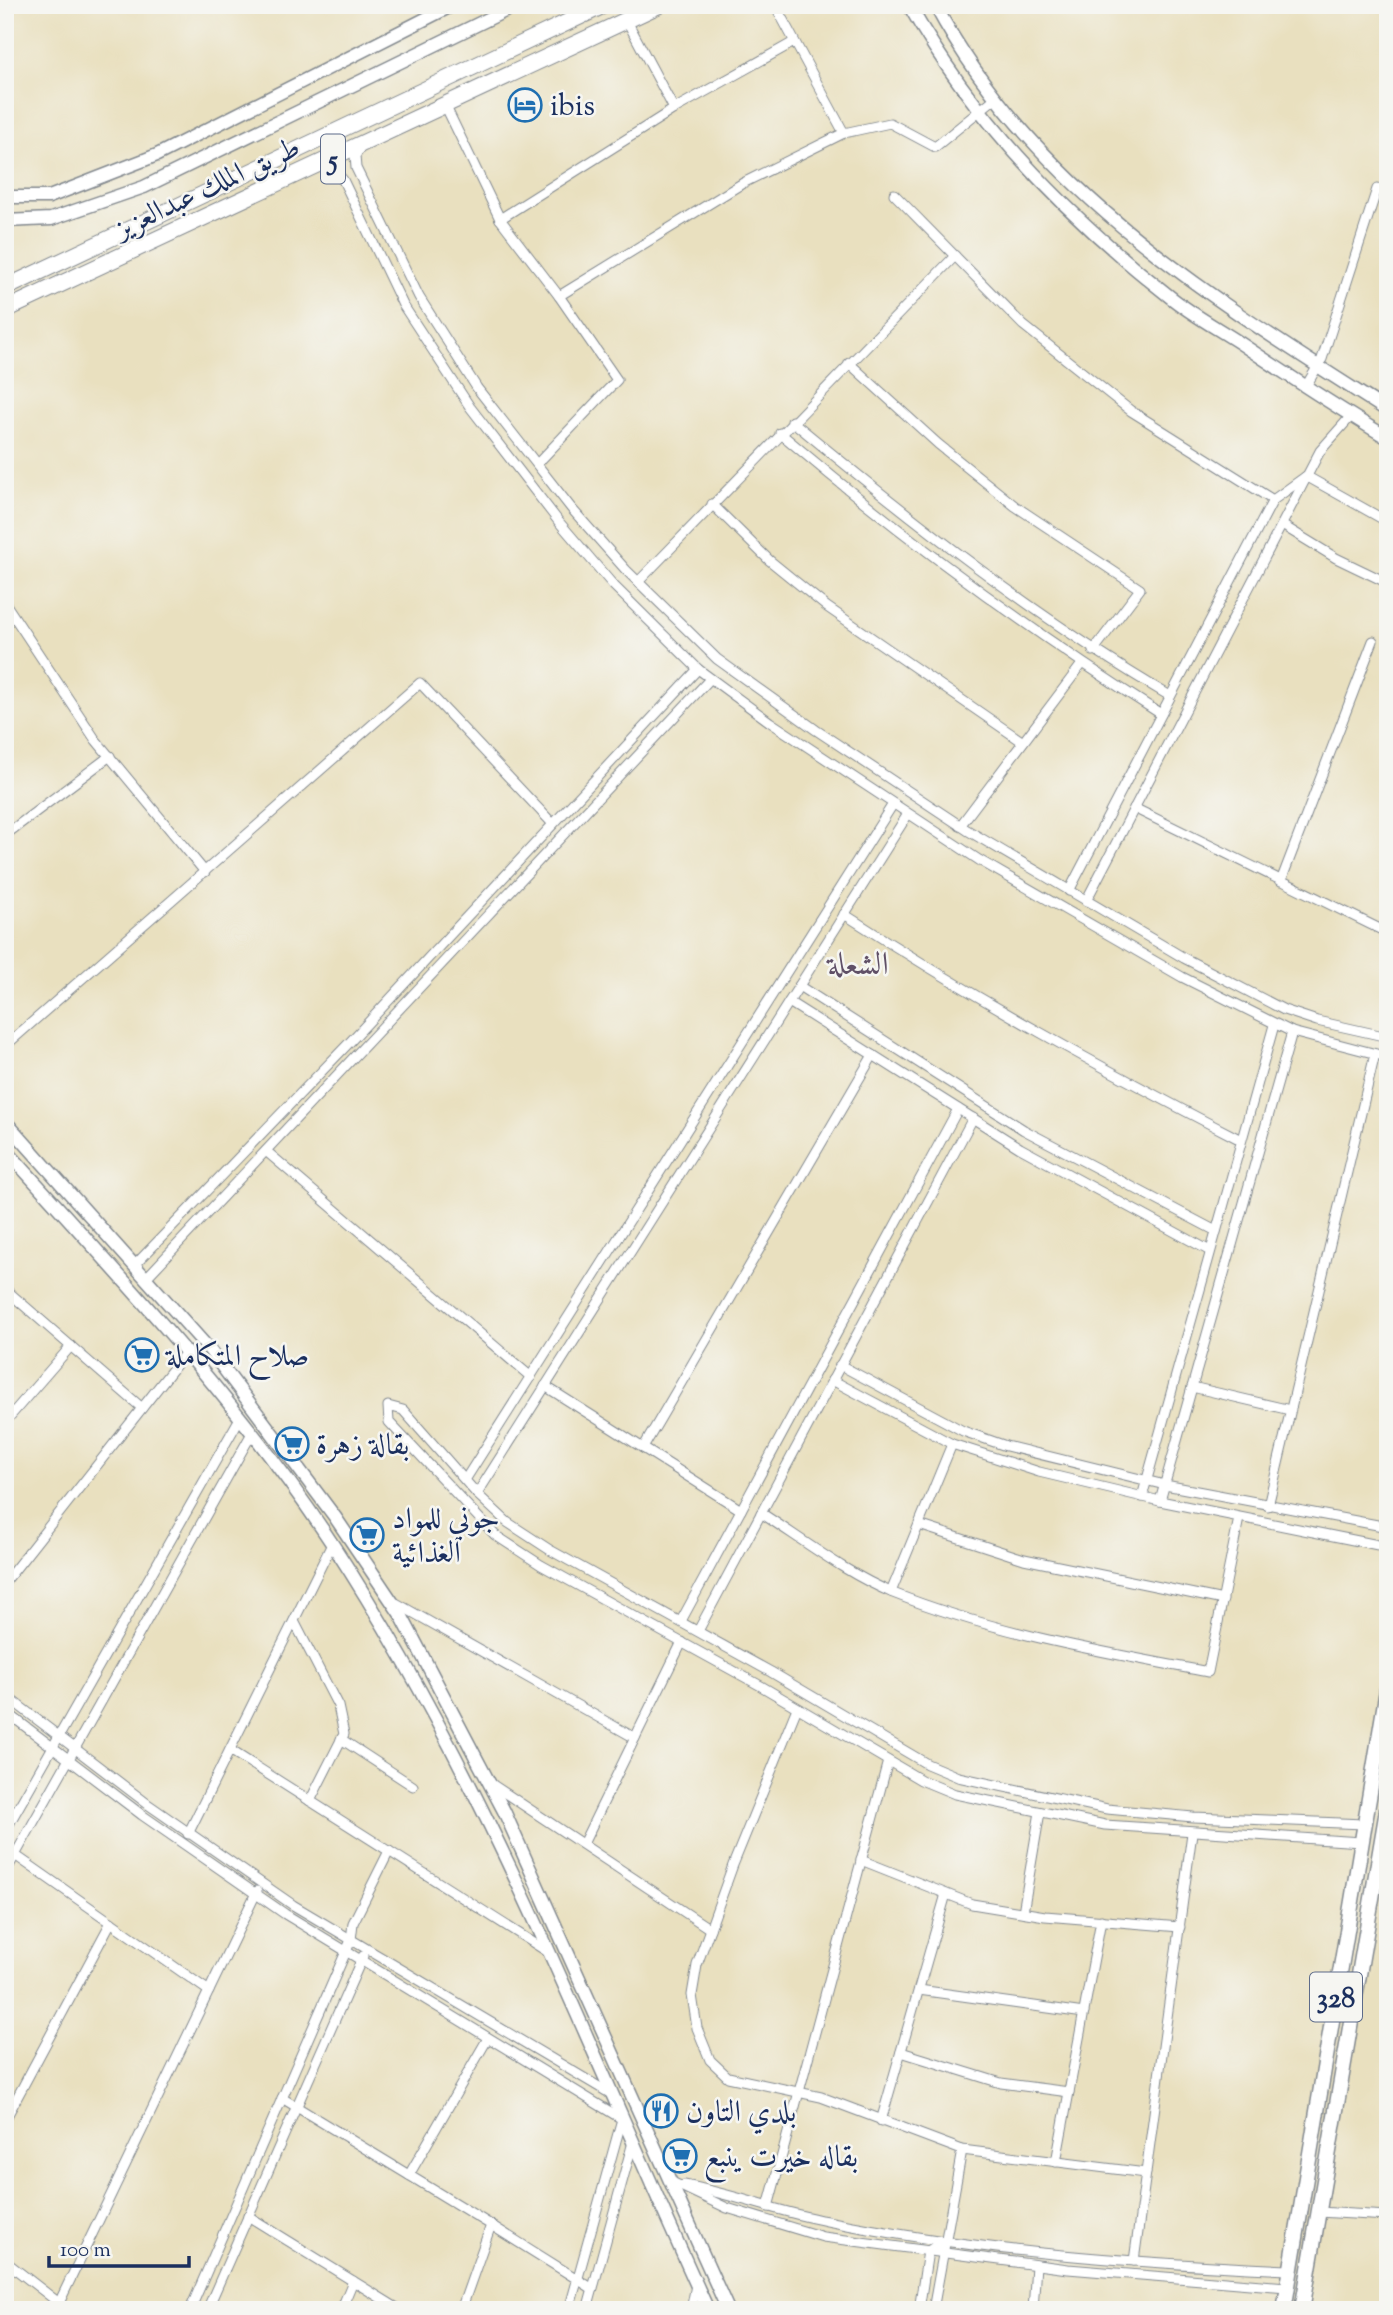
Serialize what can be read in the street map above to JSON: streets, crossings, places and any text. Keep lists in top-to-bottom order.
{
  "streets": {
    "highway": ["5", "طريق الملك عبدالعزيز"],
    "main road": ["328"]
  },
  "districts": ["الشعلة"],
  "places": {
    "hotel": ["ibis"],
    "supermarket": [
      "صلاح المتكاملة",
      "بقالة زهرة",
      "جوني للمواد الغذائية",
      "بقاله خيرت ينبع"
    ],
    "restaurant": ["بلدي التاون"]
  },
  "scale_bar": "100 m"
}
